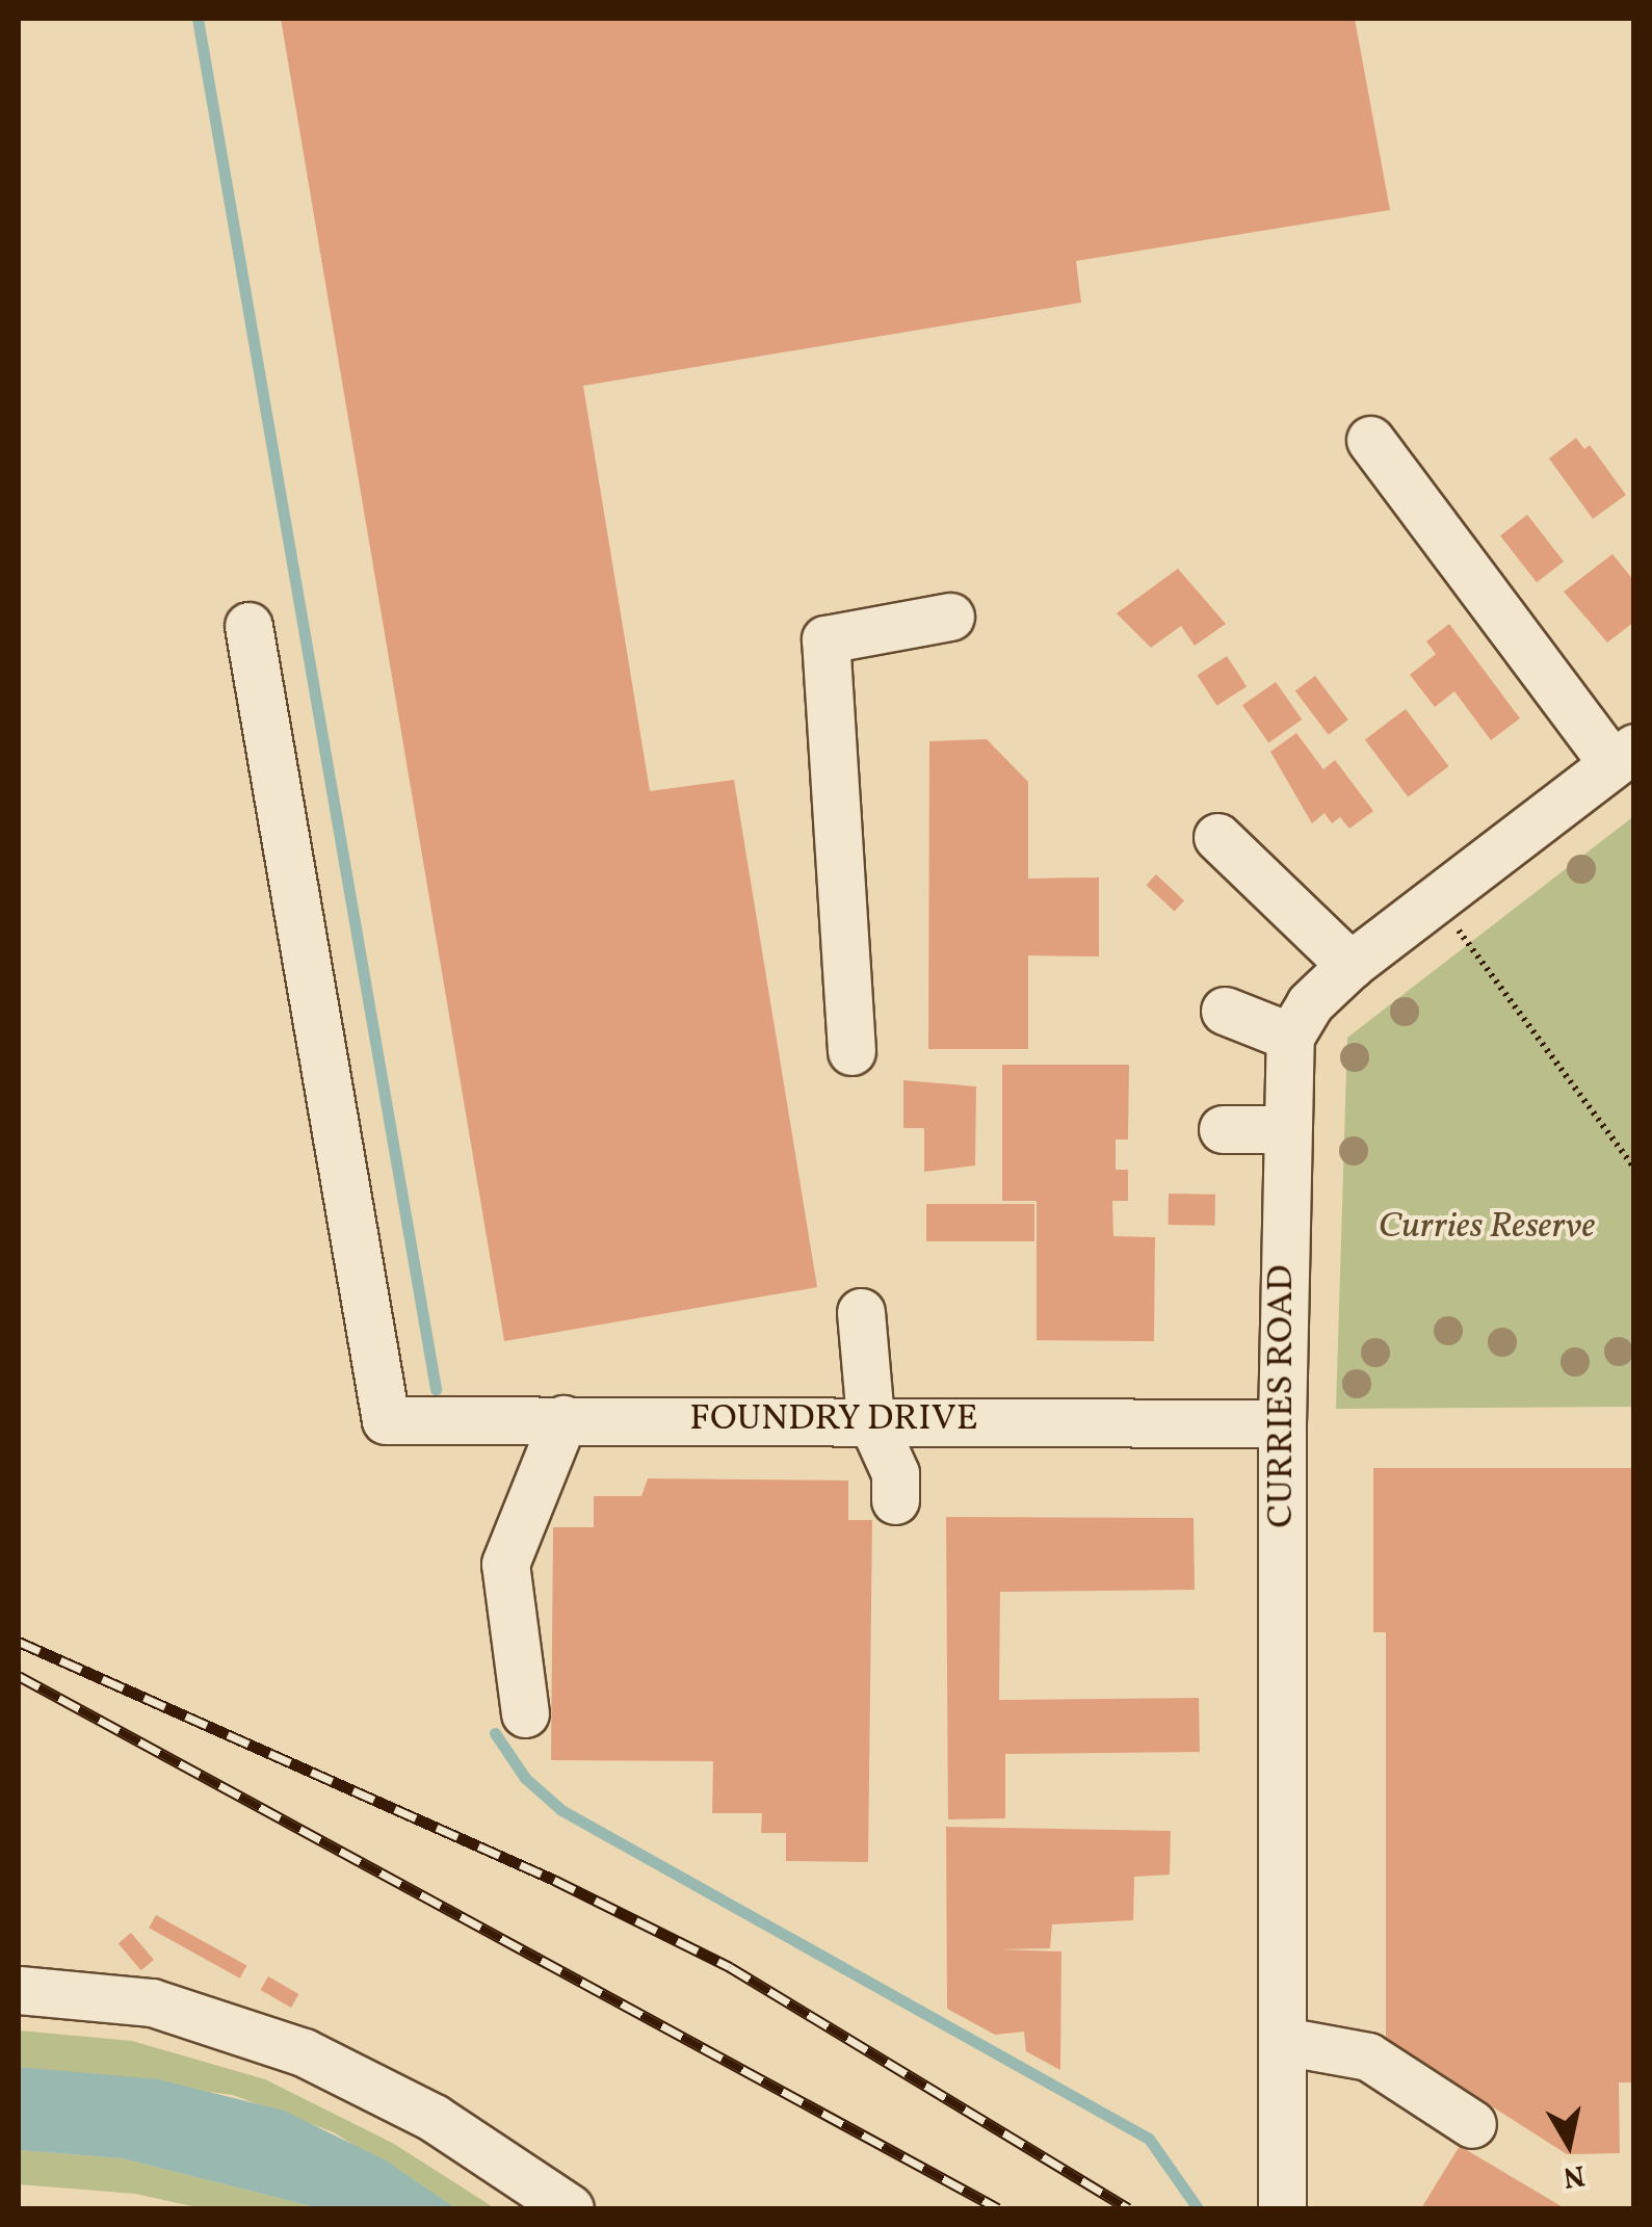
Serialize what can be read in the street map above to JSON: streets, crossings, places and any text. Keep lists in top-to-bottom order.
{
  "streets": {
    "street": ["CURRIES ROAD", "FOUNDRY DRIVE"]
  },
  "crossings": [
    ["CURRIES ROAD", "FOUNDRY DRIVE"]
  ],
  "parks": ["Curries Reserve"],
  "north": "bottom"
}
